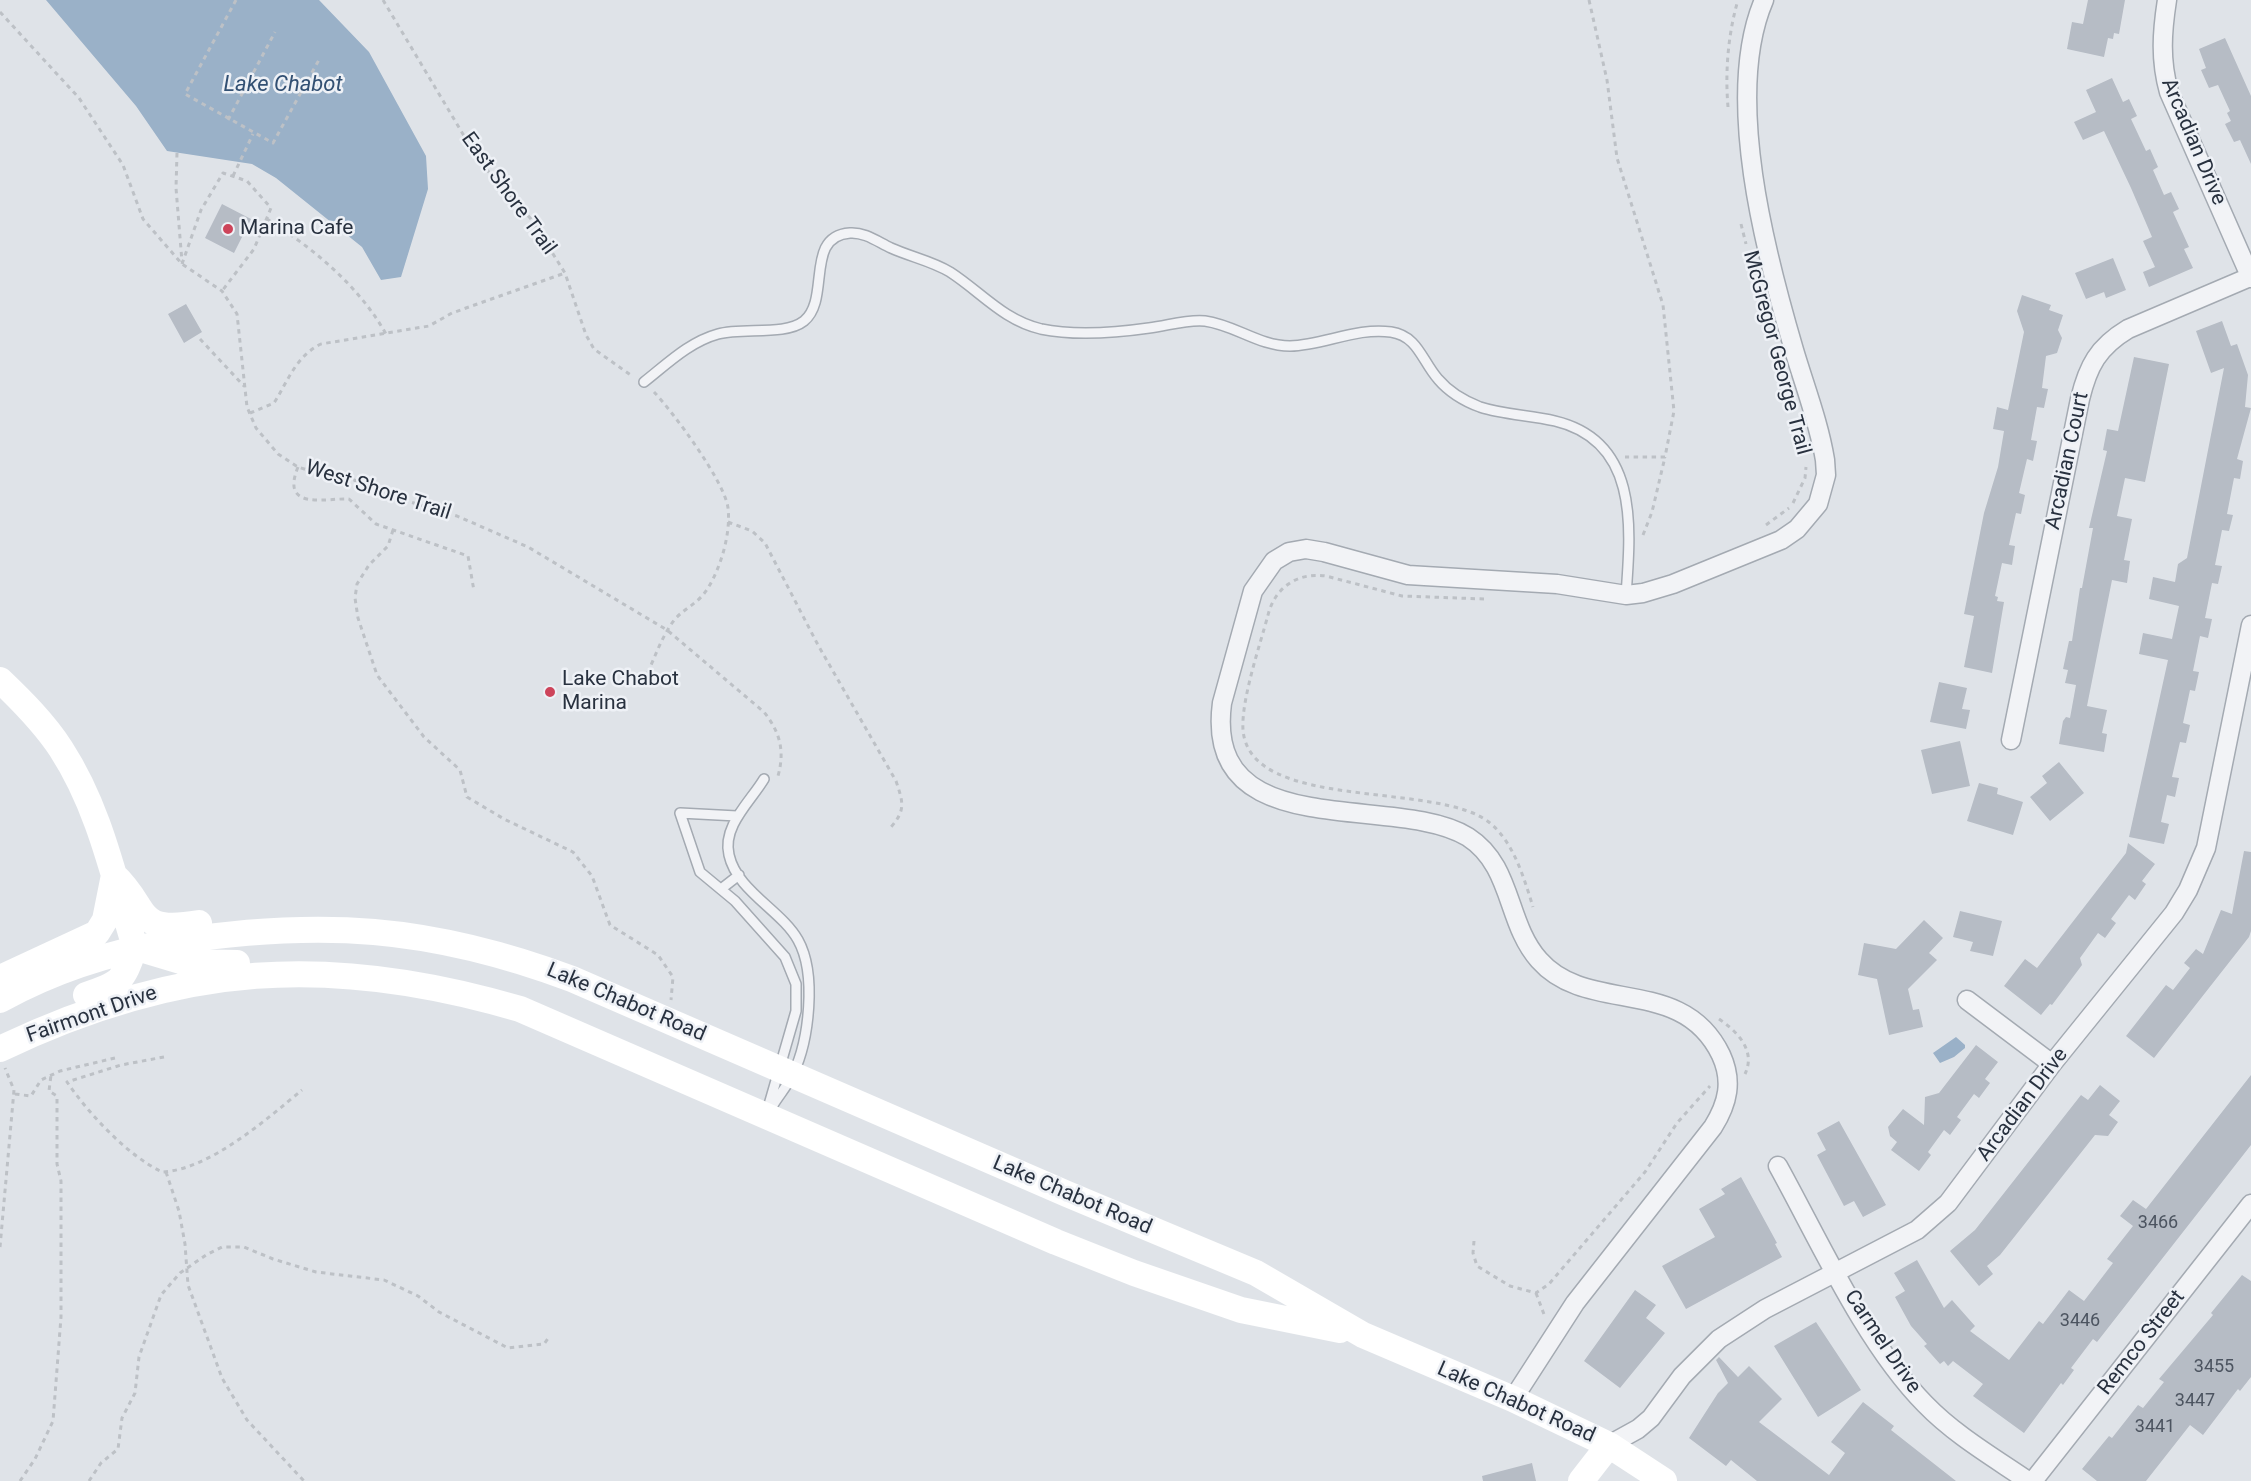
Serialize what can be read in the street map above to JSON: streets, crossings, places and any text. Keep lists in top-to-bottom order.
{
  "streets": {
    "main road": ["Lake Chabot Road", "Fairmont Drive"],
    "street": [
      "Arcadian Drive",
      "Arcadian Court",
      "Carmel Drive",
      "Remco Street"
    ],
    "path": ["East Shore Trail", "McGregor George Trail", "West Shore Trail"]
  },
  "crossings": [
    ["Arcadian Drive", "Arcadian Court"],
    ["Arcadian Drive", "Lake Chabot Road"],
    ["Arcadian Drive", "Carmel Drive"],
    ["East Shore Trail", "West Shore Trail"],
    ["Lake Chabot Road", "Fairmont Drive"]
  ],
  "water": ["Lake Chabot"],
  "places": ["Marina Cafe", "Lake Chabot Marina"],
  "house_numbers": [
    "3466",
    "3446",
    "3455",
    "3447",
    "3441"
  ]
}
